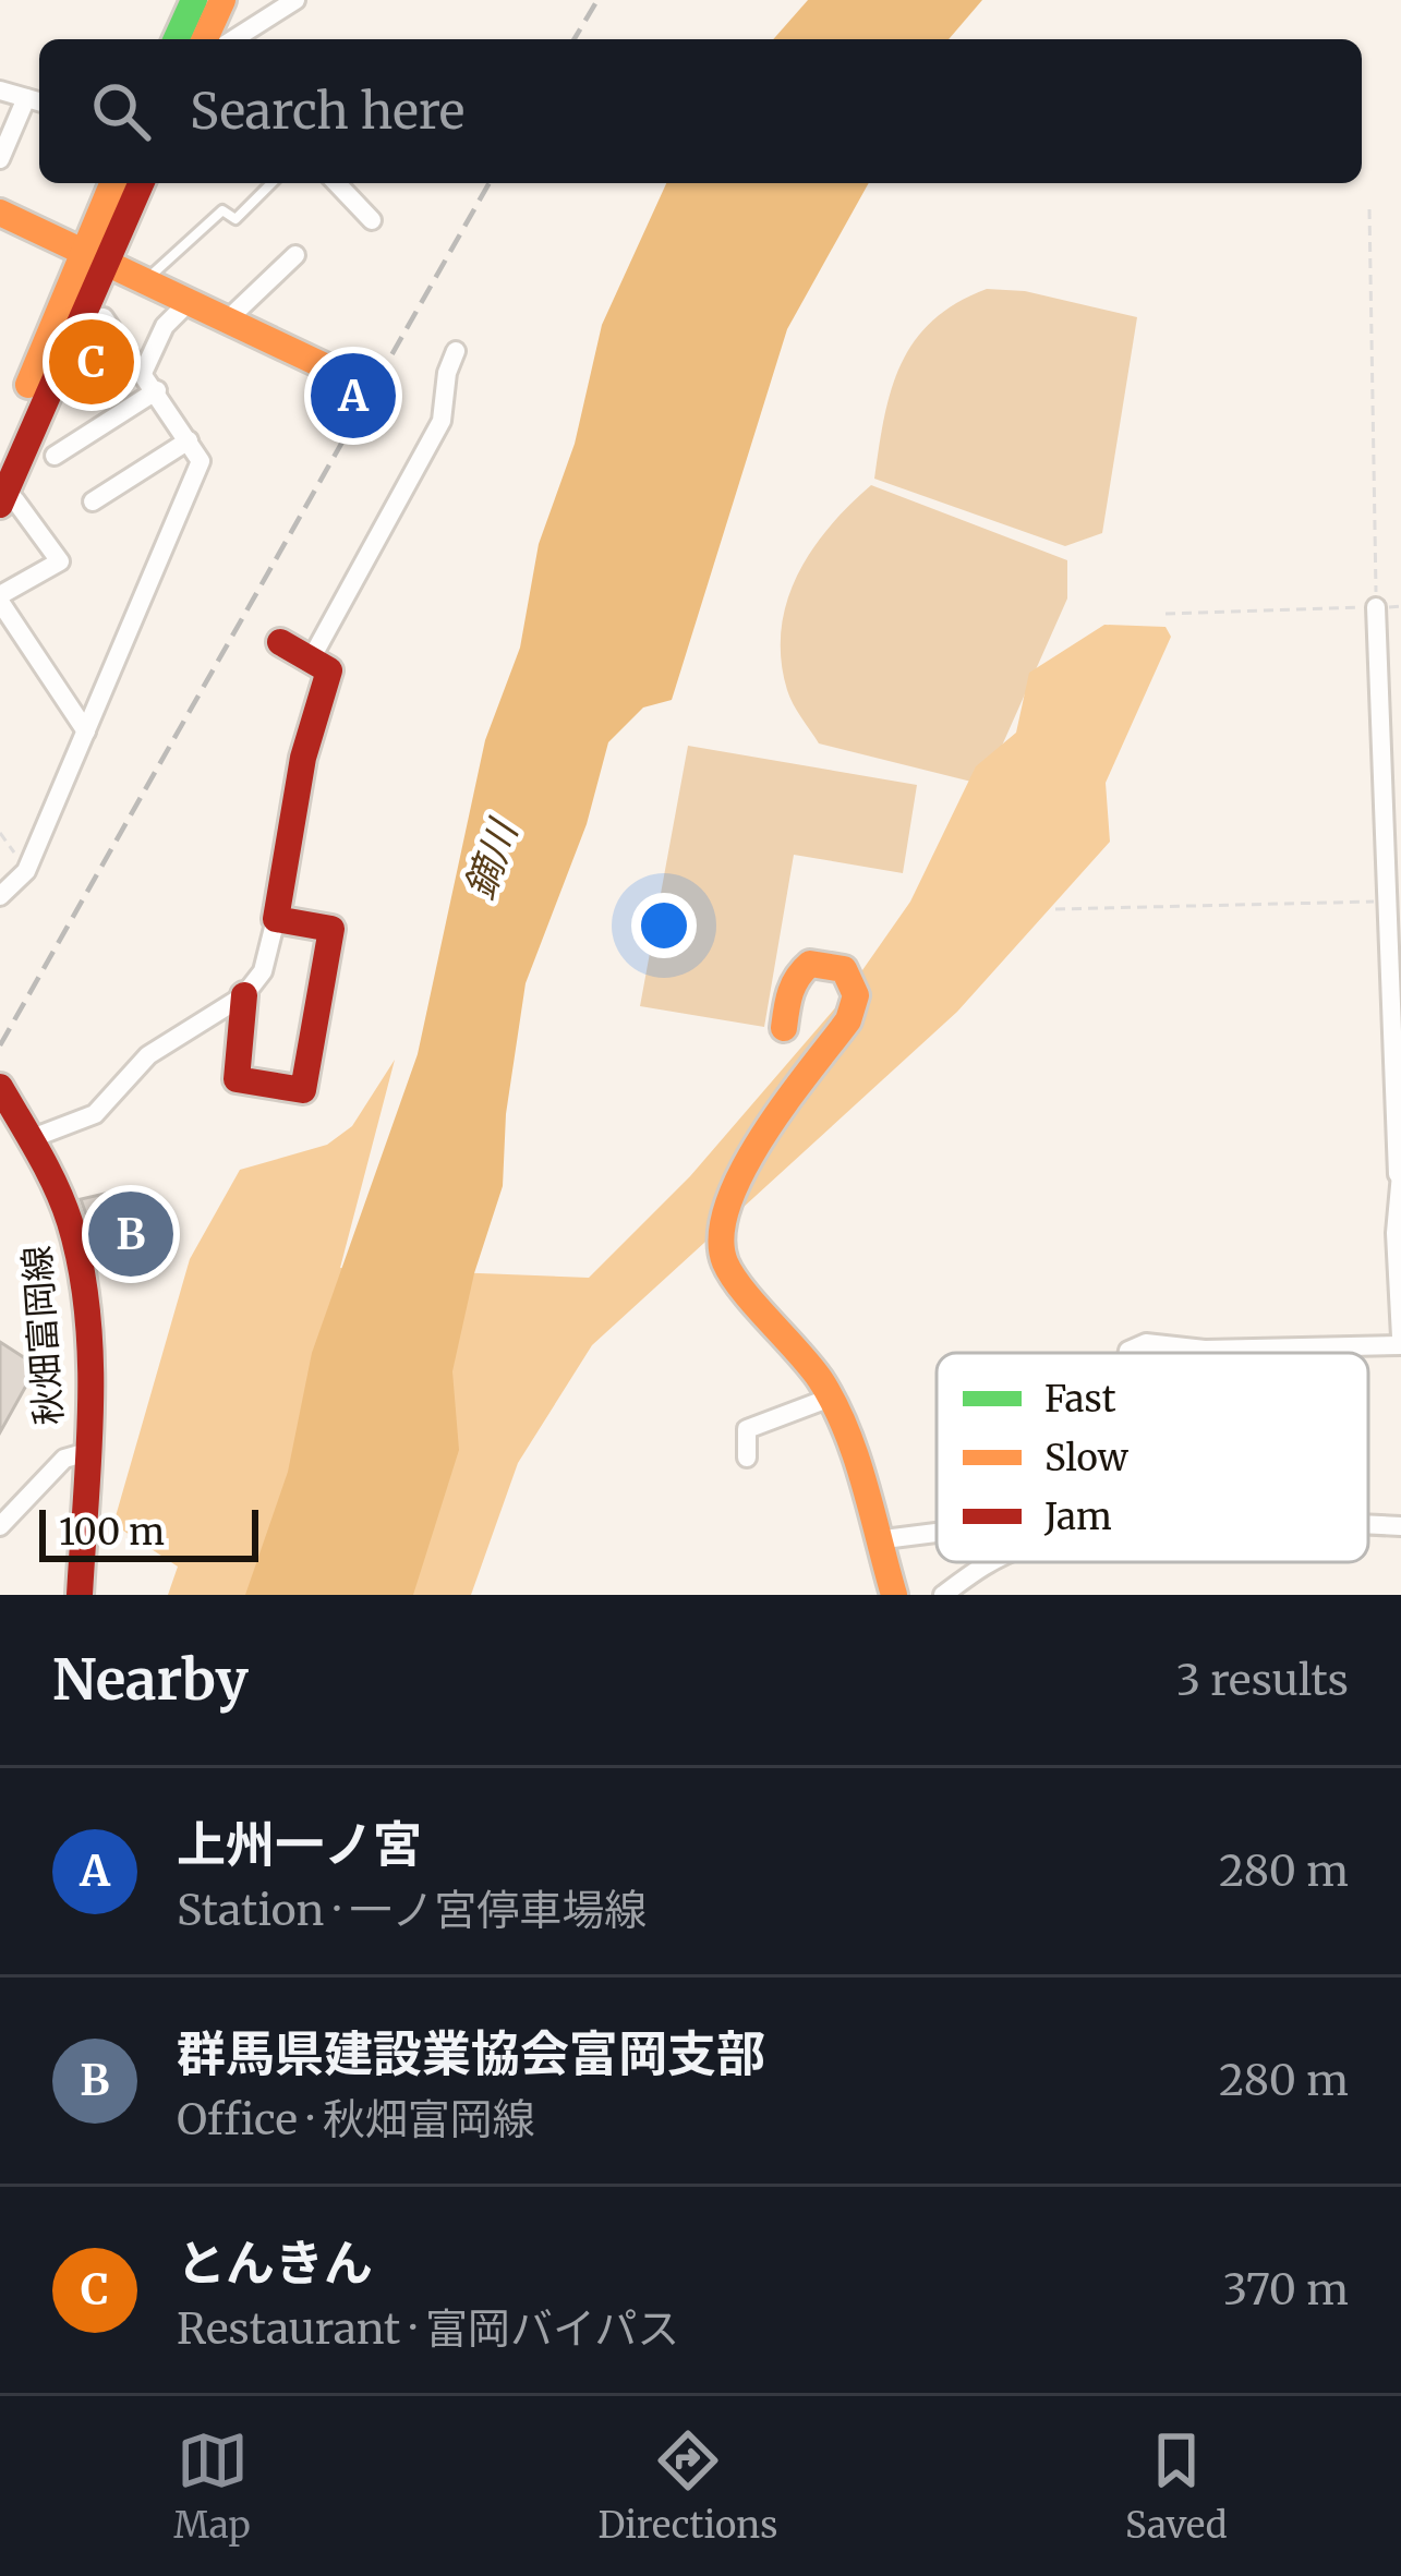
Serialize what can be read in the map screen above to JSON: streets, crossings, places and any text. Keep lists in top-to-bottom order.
{
  "streets": {
    "main road": ["秋畑富岡線"]
  },
  "water": ["鏑川"],
  "legend": ["Fast", "Slow", "Jam"],
  "scale_bar": "100 m",
  "page": {
    "search": "Search here",
    "pins": ["C", "A", "B"],
    "scale": "100 m",
    "heading": ["Nearby", "3 results"],
    "list": [
      {
        "mark": "A",
        "name": "上州一ノ宮",
        "note": "Station · 一ノ宮停車場線",
        "value": "280 m"
      },
      {
        "mark": "B",
        "name": "群馬県建設業協会富岡支部",
        "note": "Office · 秋畑富岡線",
        "value": "280 m"
      },
      {
        "mark": "C",
        "name": "とんきん",
        "note": "Restaurant · 富岡バイパス",
        "value": "370 m"
      }
    ],
    "nav": ["Map", "Directions", "Saved"]
  }
}
